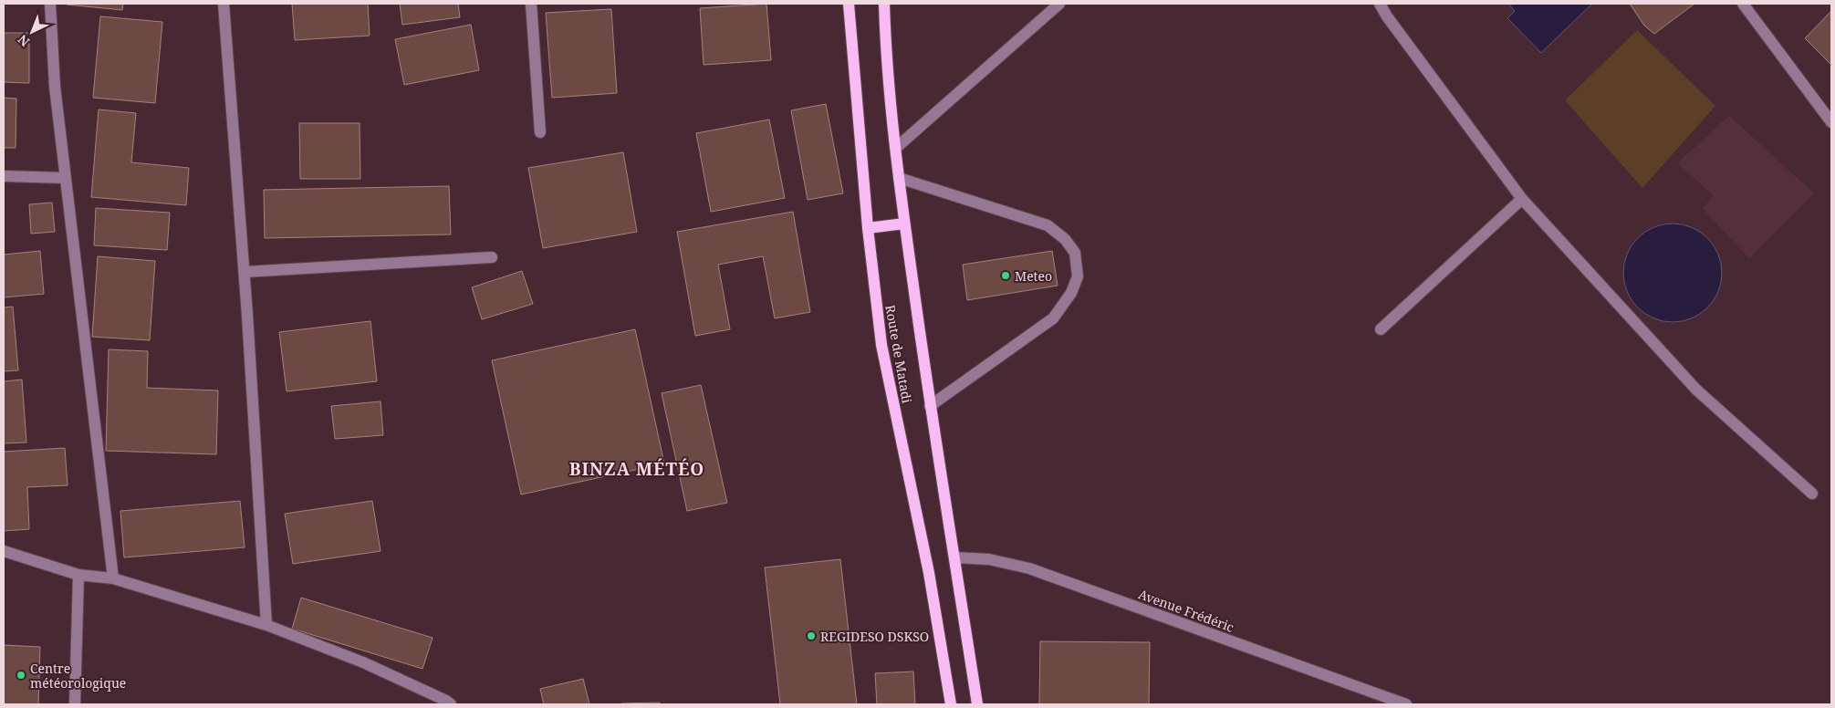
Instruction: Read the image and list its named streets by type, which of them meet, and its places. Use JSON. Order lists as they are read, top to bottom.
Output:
{
  "streets": {
    "main road": ["Route de Matadi"],
    "street": ["Avenue Frédéric"]
  },
  "crossings": [
    ["Route de Matadi", "Avenue Frédéric"]
  ],
  "districts": ["BINZA MÉTÉO"],
  "places": ["Meteo", "REGIDESO DSKSO", "Centre météorologique"],
  "north": "bottom left"
}
